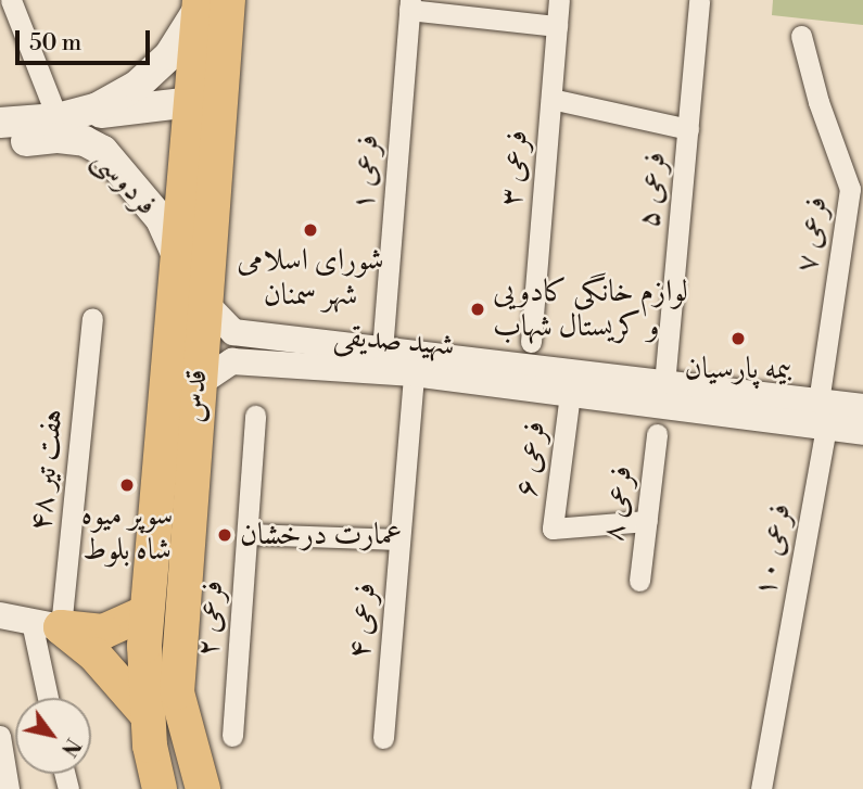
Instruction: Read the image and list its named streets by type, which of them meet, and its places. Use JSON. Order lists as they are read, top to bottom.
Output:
{
  "streets": {
    "main road": ["فردوسی", "قدس"],
    "street": [
      "فرعی ۳",
      "فرعی ۱",
      "فرعی ۵",
      "فرعی ۷",
      "شهید صدیقی",
      "فرعی ۶",
      "هفت تیر ۴۸",
      "فرعی ۸",
      "فرعی ۱۰",
      "فرعی ۲",
      "فرعی ۴"
    ]
  },
  "crossings": [
    ["فرعی ۱", "شهید صدیقی"],
    ["فردوسی", "قدس"],
    ["فرعی ۵", "شهید صدیقی"],
    ["فرعی ۷", "شهید صدیقی"],
    ["فرعی ۷", "فرعی ۱۰"],
    ["شهید صدیقی", "قدس"],
    ["شهید صدیقی", "فرعی ۶"],
    ["شهید صدیقی", "فرعی ۱۰"],
    ["شهید صدیقی", "فرعی ۴"],
    ["فرعی ۶", "فرعی ۸"]
  ],
  "places": [
    "شورای اسلامی شهر سمنان",
    "لوازم خانگی کادویی و کریستال شهاب",
    "بیمه پارسیان",
    "سوپر میوه شاه بلوط",
    "عمارت درخشان"
  ],
  "scale_bar": "50 m",
  "north": "bottom right"
}
